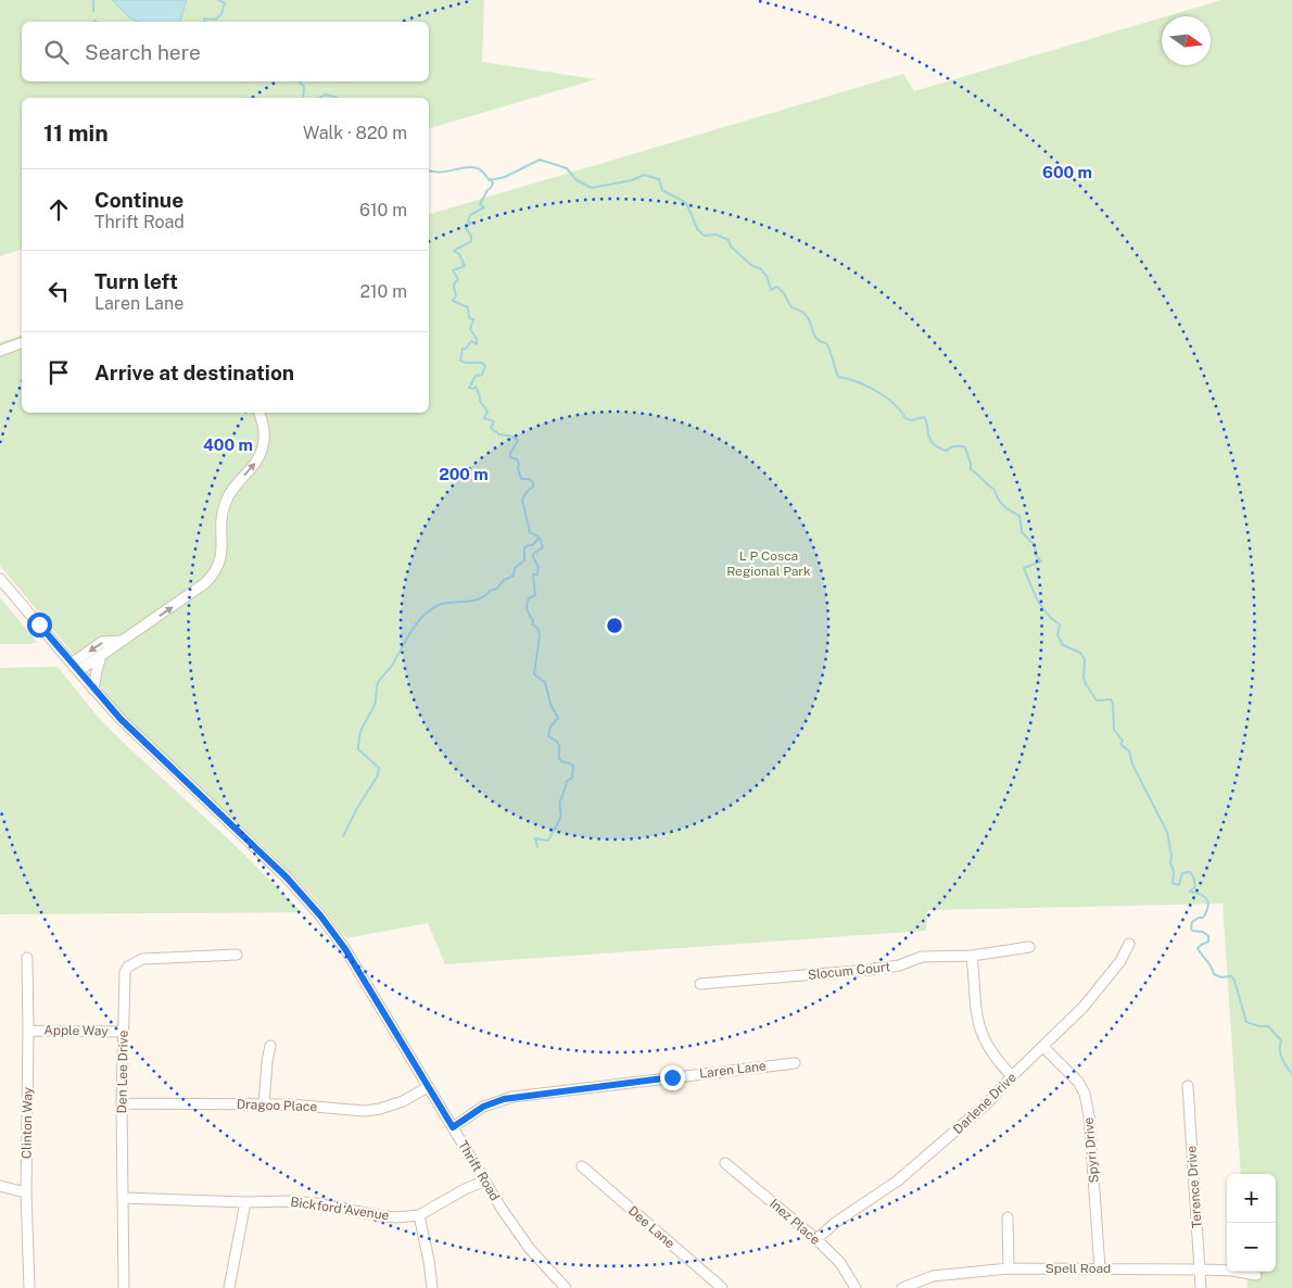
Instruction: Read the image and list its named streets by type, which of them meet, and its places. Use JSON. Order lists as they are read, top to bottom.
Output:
{
  "streets": {
    "street": [
      "Slocum Court",
      "Apple Way",
      "Laren Lane",
      "Den Lee Drive",
      "Darlene Drive",
      "Dragoo Place",
      "Clinton Way",
      "Spyri Drive",
      "Thrift Road",
      "Terence Drive",
      "Bickford Avenue",
      "Inez Place",
      "Dee Lane",
      "Spell Road"
    ]
  },
  "crossings": [
    ["Apple Way", "Den Lee Drive"],
    ["Apple Way", "Clinton Way"],
    ["Laren Lane", "Thrift Road"],
    ["Den Lee Drive", "Dragoo Place"],
    ["Den Lee Drive", "Bickford Avenue"],
    ["Darlene Drive", "Spyri Drive"],
    ["Darlene Drive", "Inez Place"],
    ["Dragoo Place", "Thrift Road"],
    ["Spyri Drive", "Spell Road"],
    ["Thrift Road", "Bickford Avenue"],
    ["Terence Drive", "Spell Road"]
  ],
  "parks": ["L P Cosca Regional Park"],
  "north": "right",
  "page": {
    "search": "Search here",
    "heading": ["11 min", "Walk · 820 m"],
    "list": [
      ["Continue", "Thrift Road", "610 m"],
      ["Turn left", "Laren Lane", "210 m"],
      "Arrive at destination"
    ],
    "map_buttons": ["+", "−"]
  },
  "rings": ["600 m", "400 m", "200 m"]
}
